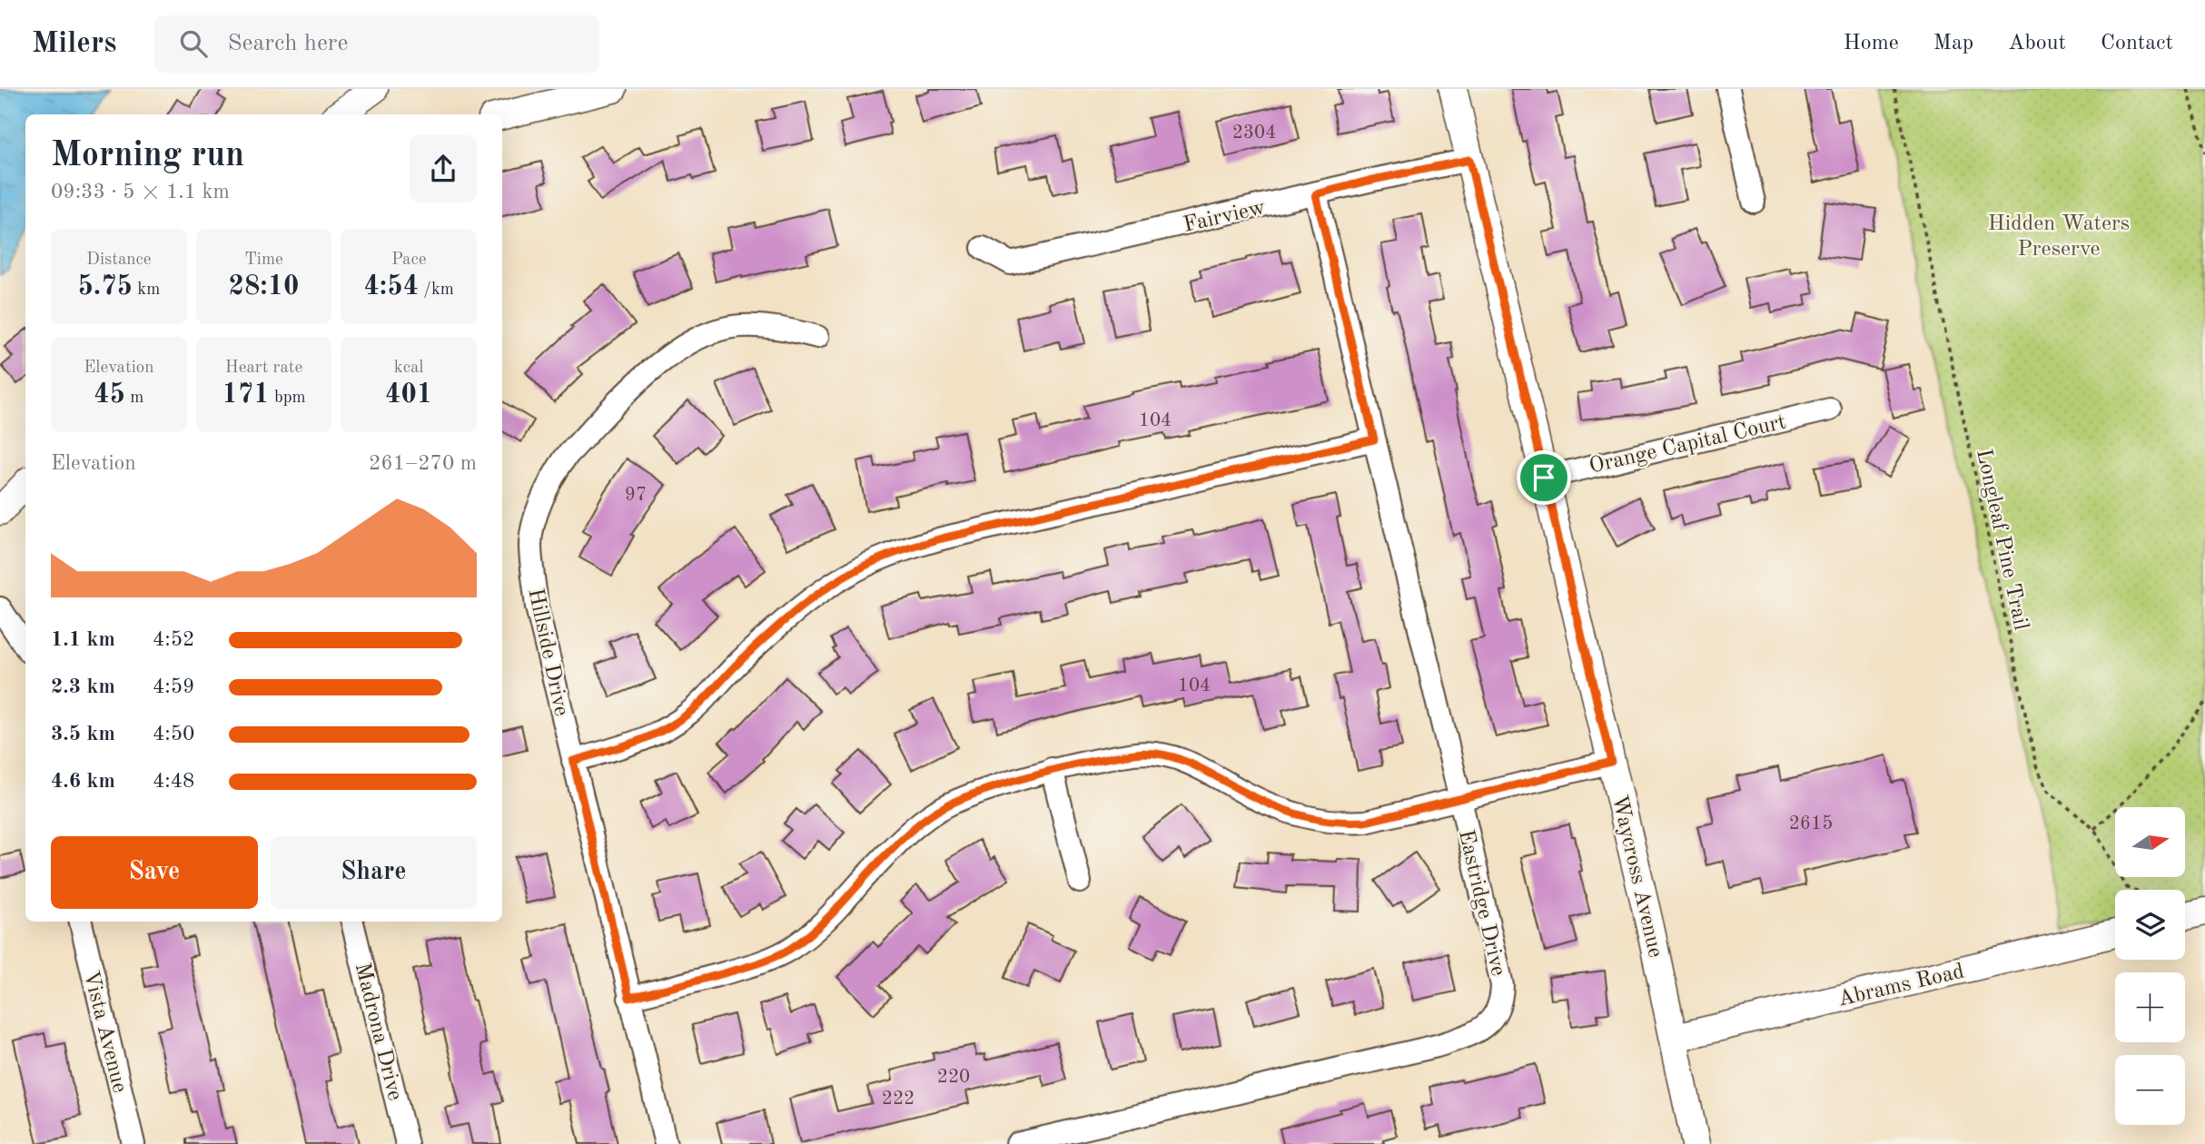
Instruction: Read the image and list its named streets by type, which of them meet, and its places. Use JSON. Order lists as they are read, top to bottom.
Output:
{
  "streets": {
    "street": [
      "Fairview",
      "Orange Capital Court",
      "Hillside Drive",
      "Waycross Avenue",
      "Eastridge Drive",
      "Abrams Road",
      "Vista Avenue",
      "Madrona Drive"
    ],
    "path": ["Longleaf Pine Trail"]
  },
  "crossings": [
    ["Fairview", "Waycross Avenue"],
    ["Fairview", "Eastridge Drive"],
    ["Orange Capital Court", "Waycross Avenue"],
    ["Waycross Avenue", "Abrams Road"]
  ],
  "parks": ["Hidden Waters Preserve"],
  "house_numbers": [
    "2304",
    "104",
    "97",
    "104",
    "2615",
    "220",
    "222"
  ],
  "north": "right",
  "page": {
    "header": "Milers",
    "search": "Search here",
    "nav": [
      "Home",
      "Map",
      "About",
      "Contact"
    ],
    "heading": ["Morning run", "09:33 · 5 × 1.1 km"],
    "stats": [
      ["Distance", "5.75 km"],
      ["Time", "28:10"],
      ["Pace", "4:54 /km"],
      ["Elevation", "45 m"],
      ["Heart rate", "171 bpm"],
      ["kcal", "401"]
    ],
    "chart": ["Elevation", "261–270 m"],
    "list": [
      {
        "name": "1.1 km",
        "note": "4:52"
      },
      {
        "name": "2.3 km",
        "note": "4:59"
      },
      {
        "name": "3.5 km",
        "note": "4:50"
      },
      {
        "name": "4.6 km",
        "note": "4:48"
      }
    ],
    "map_buttons": ["+", "−"],
    "buttons": ["Save", "Share"]
  }
}
